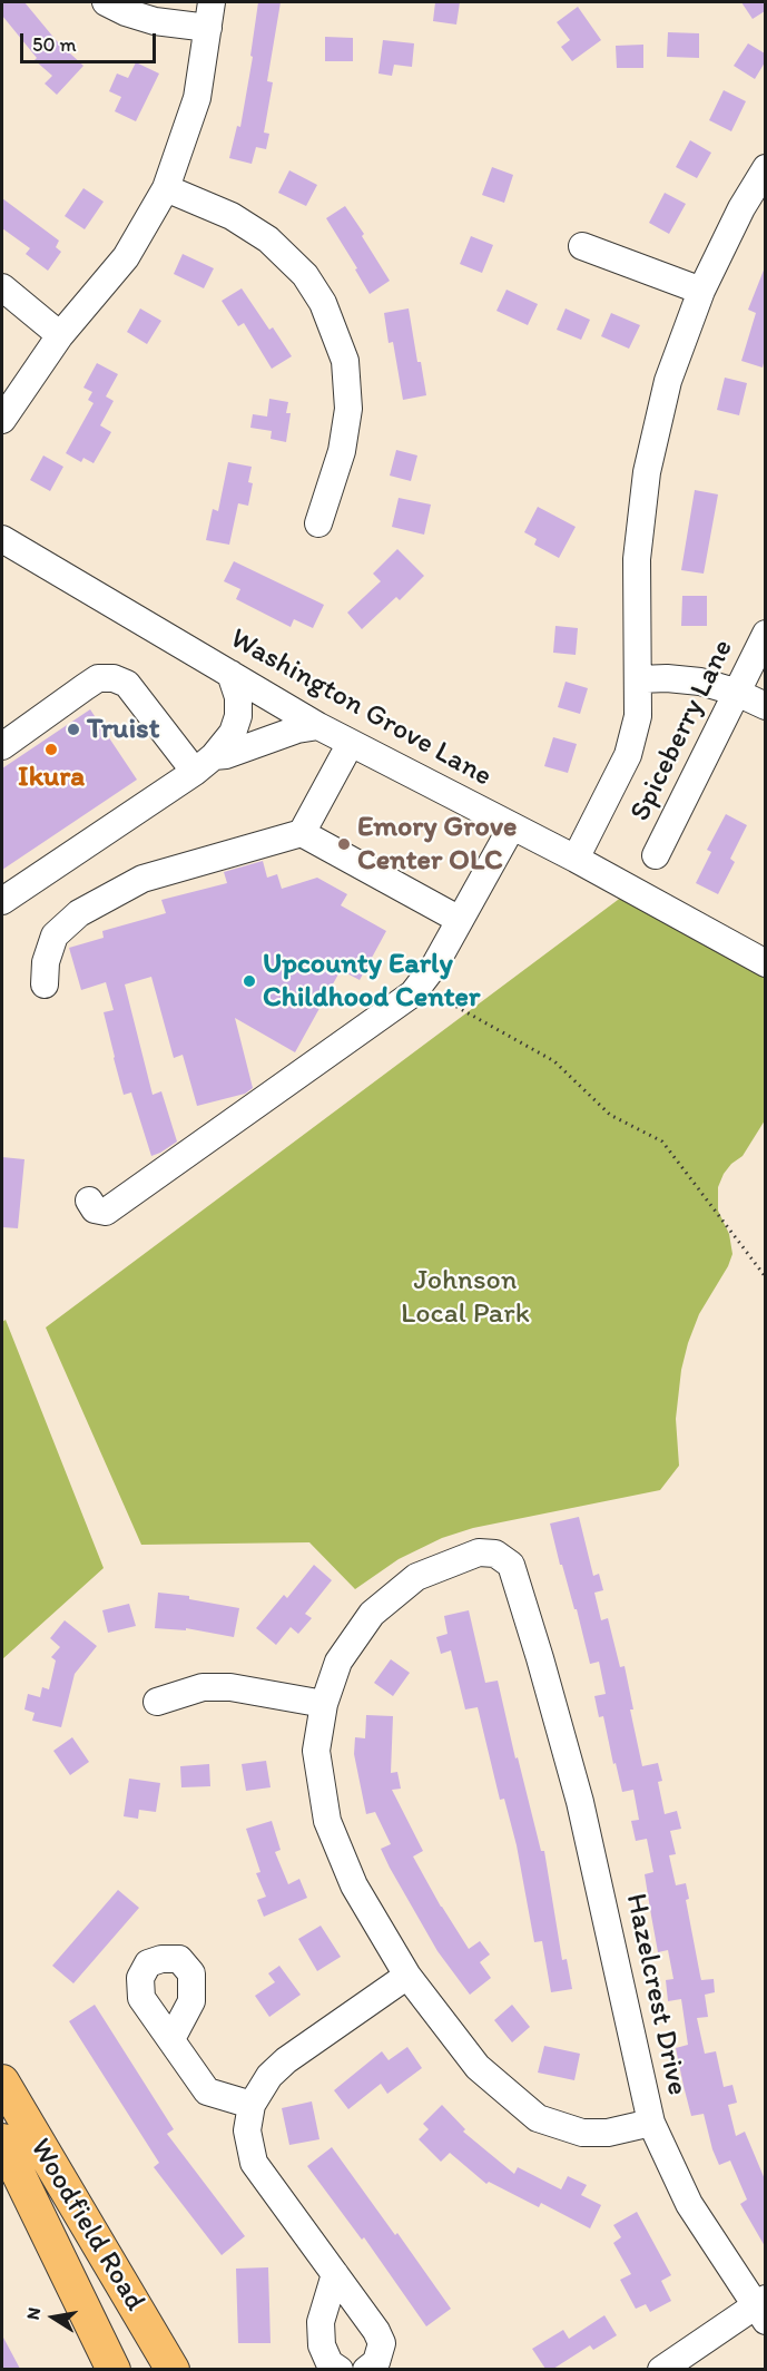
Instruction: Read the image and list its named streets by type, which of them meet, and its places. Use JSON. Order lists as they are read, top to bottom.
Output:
{
  "streets": {
    "main road": ["Woodfield Road"],
    "street": ["Washington Grove Lane", "Spiceberry Lane", "Hazelcrest Drive"]
  },
  "parks": ["Johnson Local Park"],
  "places": [
    "Truist",
    "Ikura",
    "Emory Grove Center OLC",
    "Upcounty Early Childhood Center"
  ],
  "scale_bar": "50 m",
  "north": "left"
}
